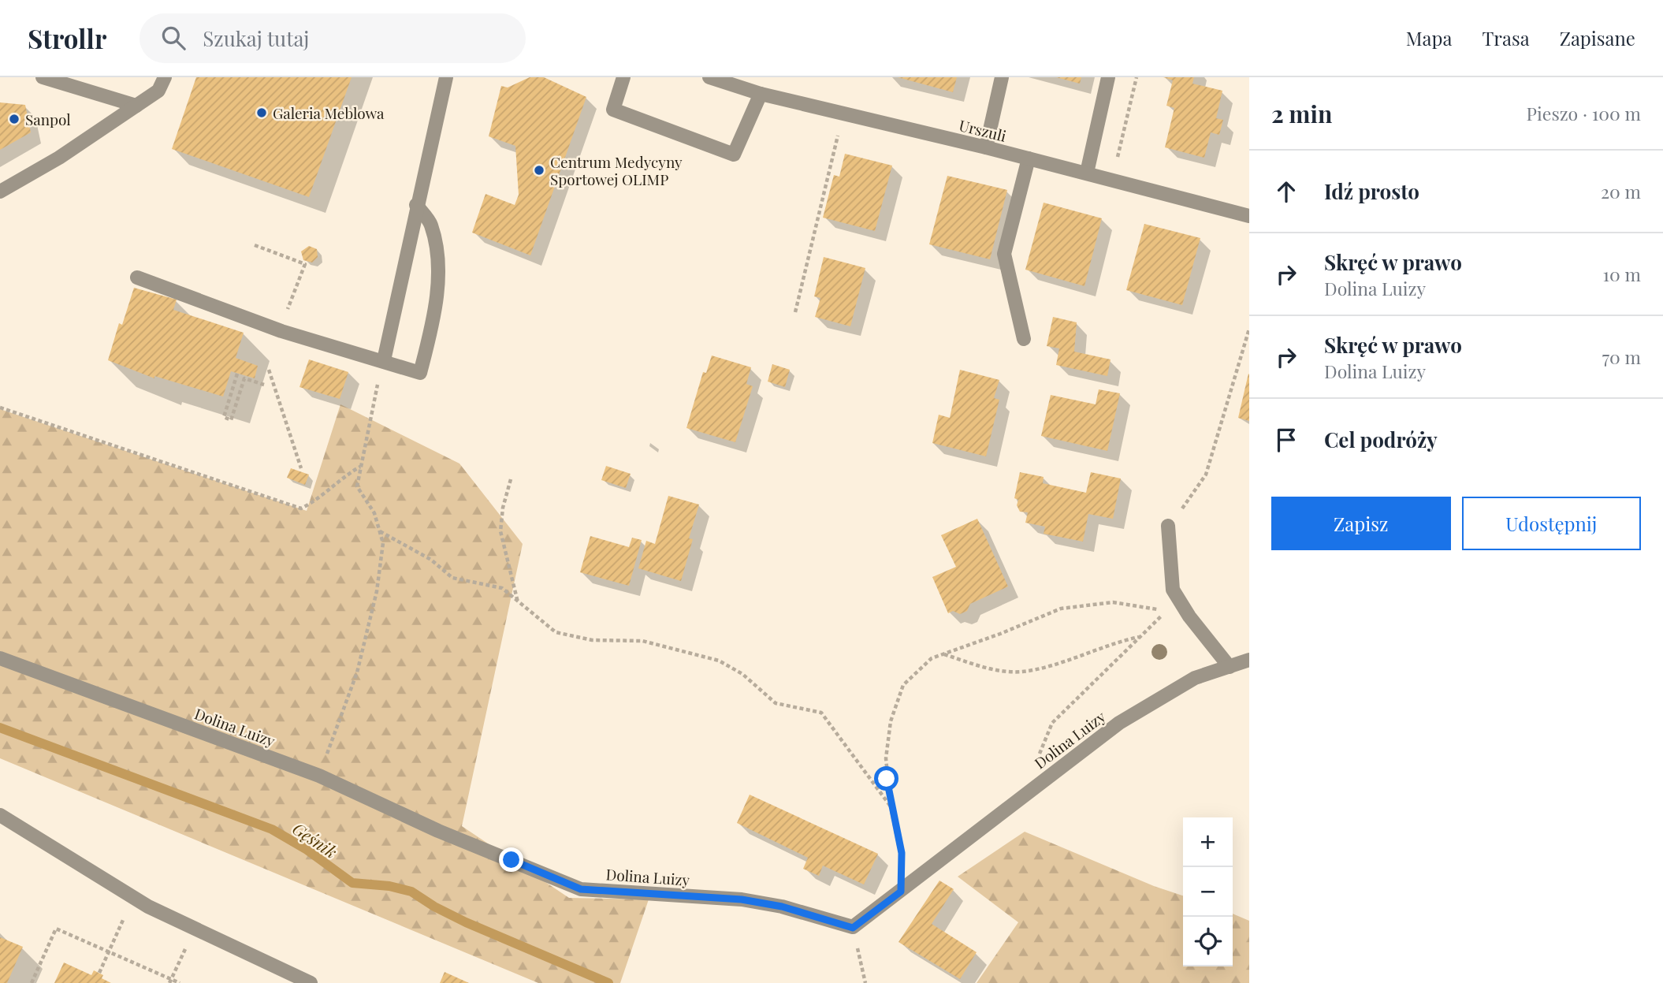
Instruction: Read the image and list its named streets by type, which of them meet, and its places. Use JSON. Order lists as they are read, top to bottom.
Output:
{
  "streets": {
    "street": ["Urszuli", "Dolina Luizy"]
  },
  "water": ["Gęśnik"],
  "places": ["Galeria Meblowa", "Sanpol", "Centrum Medycyny Sportowej OLIMP"],
  "page": {
    "header": "Strollr",
    "search": "Szukaj tutaj",
    "nav": ["Mapa", "Trasa", "Zapisane"],
    "heading": ["2 min", "Pieszo · 100 m"],
    "list": [
      ["Idź prosto", "20 m"],
      ["Skręć w prawo", "Dolina Luizy", "10 m"],
      ["Skręć w prawo", "Dolina Luizy", "70 m"],
      "Cel podróży"
    ],
    "buttons": ["Zapisz", "Udostępnij"],
    "map_buttons": ["+", "−"]
  }
}
